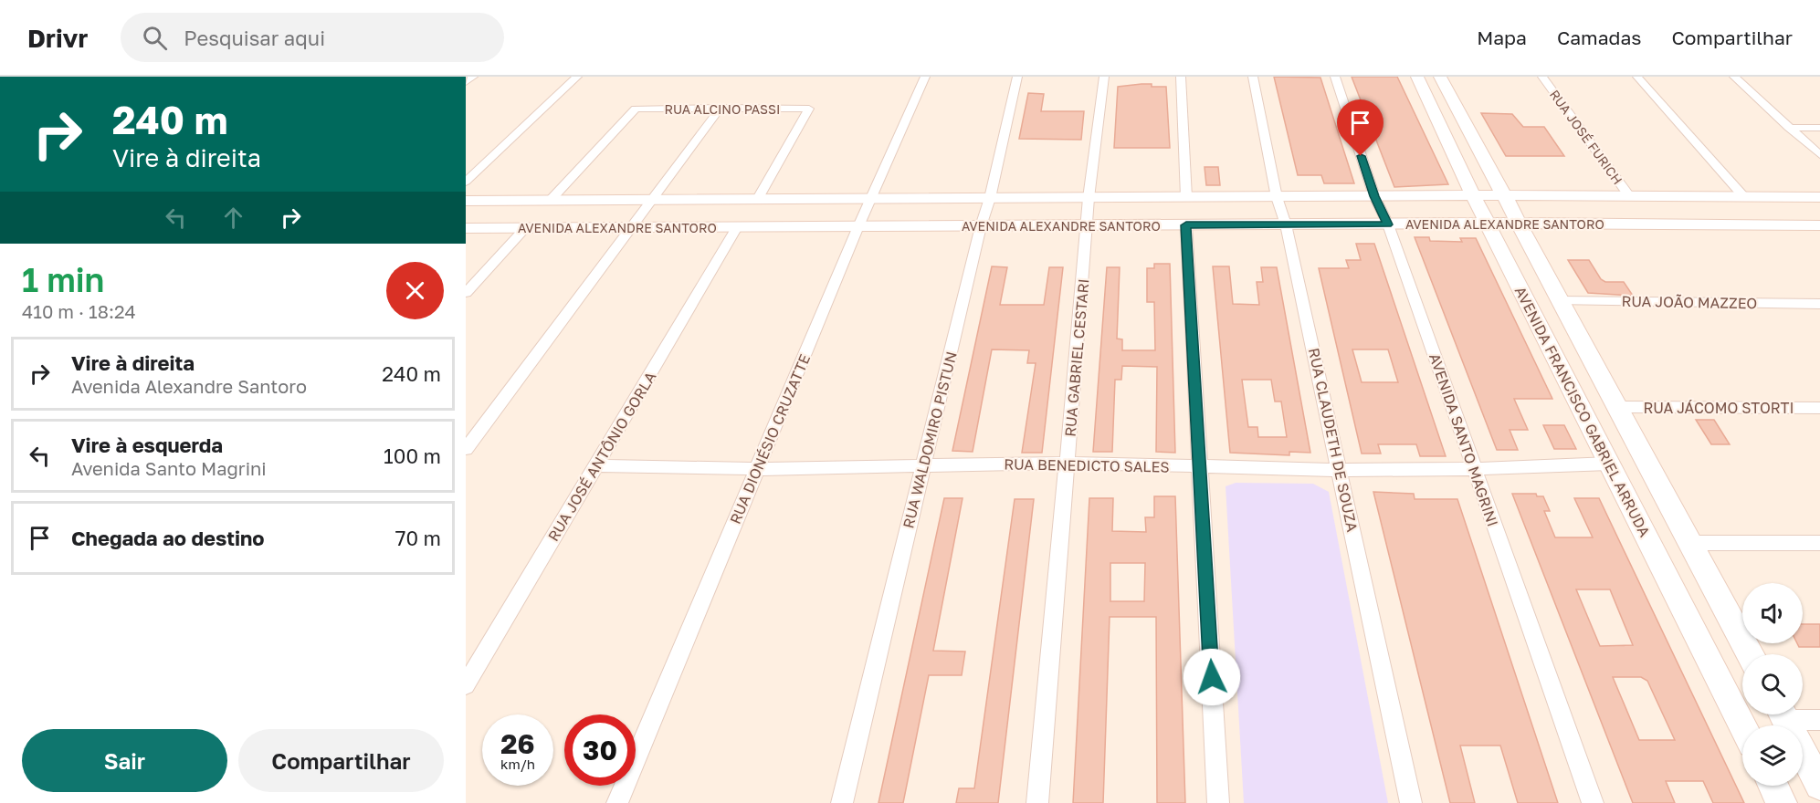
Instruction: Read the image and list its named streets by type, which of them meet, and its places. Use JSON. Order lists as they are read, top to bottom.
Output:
{
  "streets": {
    "street": [
      "RUA ALCINO PASSI",
      "RUA JOSÉ FURICH",
      "AVENIDA ALEXANDRE SANTORO",
      "RUA JOÃO MAZZEO",
      "RUA GABRIEL CESTARI",
      "RUA JÁCOMO STORTI",
      "AVENIDA FRANCISCO GABRIEL ARRUDA",
      "RUA DIONÉSIO CRUZATTE",
      "RUA WALDOMIRO PISTUN",
      "RUA CLAUDETH DE SOUZA",
      "AVENIDA SANTO MAGRINI",
      "RUA JOSÉ ANTÔNIO GORLA",
      "RUA BENEDICTO SALES"
    ]
  },
  "crossings": [
    ["RUA ALCINO PASSI", "AVENIDA ALEXANDRE SANTORO"],
    ["RUA JOSÉ FURICH", "AVENIDA ALEXANDRE SANTORO"],
    ["AVENIDA ALEXANDRE SANTORO", "RUA GABRIEL CESTARI"],
    ["AVENIDA ALEXANDRE SANTORO", "AVENIDA FRANCISCO GABRIEL ARRUDA"],
    ["AVENIDA ALEXANDRE SANTORO", "RUA DIONÉSIO CRUZATTE"],
    ["AVENIDA ALEXANDRE SANTORO", "RUA WALDOMIRO PISTUN"],
    ["AVENIDA ALEXANDRE SANTORO", "RUA CLAUDETH DE SOUZA"],
    ["AVENIDA ALEXANDRE SANTORO", "AVENIDA SANTO MAGRINI"],
    ["AVENIDA ALEXANDRE SANTORO", "RUA JOSÉ ANTÔNIO GORLA"],
    ["RUA JOÃO MAZZEO", "AVENIDA FRANCISCO GABRIEL ARRUDA"],
    ["RUA GABRIEL CESTARI", "RUA BENEDICTO SALES"],
    ["RUA JÁCOMO STORTI", "AVENIDA FRANCISCO GABRIEL ARRUDA"],
    ["AVENIDA FRANCISCO GABRIEL ARRUDA", "RUA BENEDICTO SALES"],
    ["RUA DIONÉSIO CRUZATTE", "RUA BENEDICTO SALES"],
    ["RUA WALDOMIRO PISTUN", "RUA BENEDICTO SALES"],
    ["RUA CLAUDETH DE SOUZA", "RUA BENEDICTO SALES"],
    ["AVENIDA SANTO MAGRINI", "RUA BENEDICTO SALES"],
    ["RUA JOSÉ ANTÔNIO GORLA", "RUA BENEDICTO SALES"]
  ],
  "page": {
    "header": "Drivr",
    "search": "Pesquisar aqui",
    "nav": ["Mapa", "Camadas", "Compartilhar"],
    "turn": ["240 m", "Vire à direita"],
    "heading": ["1 min", "410 m · 18:24"],
    "list": [
      {
        "name": "Vire à direita",
        "note": "Avenida Alexandre Santoro",
        "value": "240 m"
      },
      {
        "name": "Vire à esquerda",
        "note": "Avenida Santo Magrini",
        "value": "100 m"
      },
      {
        "name": "Chegada ao destino",
        "value": "70 m"
      }
    ],
    "speed": "26 km/h",
    "limit": "30",
    "buttons": ["Sair", "Compartilhar"]
  }
}
